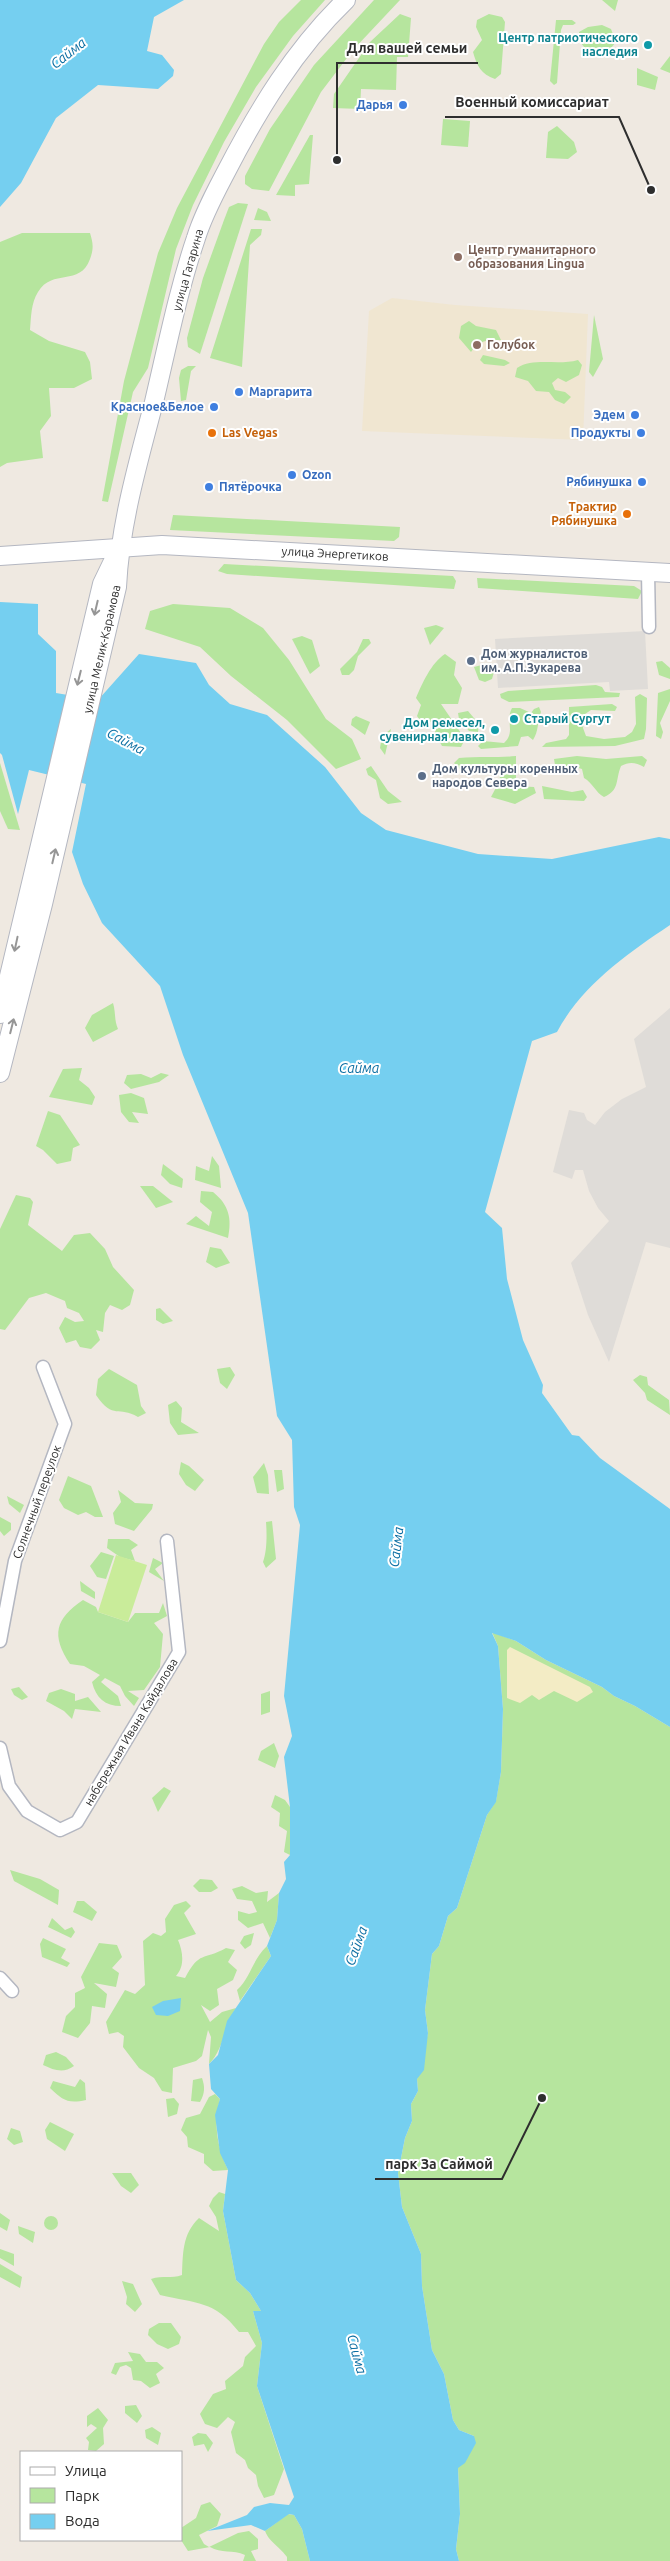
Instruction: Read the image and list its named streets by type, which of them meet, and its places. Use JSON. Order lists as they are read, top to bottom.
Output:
{
  "streets": {
    "main road": ["улица Гагарина", "улица Энергетиков", "улица Мелик-Карамова"],
    "street": ["Солнечный переулок", "набережная Ивана Кайдалова"]
  },
  "crossings": [
    ["улица Гагарина", "улица Энергетиков"],
    ["улица Гагарина", "улица Мелик-Карамова"],
    ["улица Энергетиков", "улица Мелик-Карамова"]
  ],
  "water": ["Сайма"],
  "places": [
    "Центр патриотического наследия",
    "Дарья",
    "Для вашей семьи",
    "Военный комиссариат",
    "Центр гуманитарного образования Lingua",
    "Голубок",
    "Маргарита",
    "Красное&Белое",
    "Эдем",
    "Las Vegas",
    "Продукты",
    "Ozon",
    "Рябинушка",
    "Пятёрочка",
    "Трактир Рябинушка",
    "Дом журналистов им. А.П.Зукарева",
    "Старый Сургут",
    "Дом ремесел, сувенирная лавка",
    "Дом культуры коренных народов Севера",
    "парк За Саймой"
  ],
  "legend": ["Улица", "Парк", "Вода"]
}
